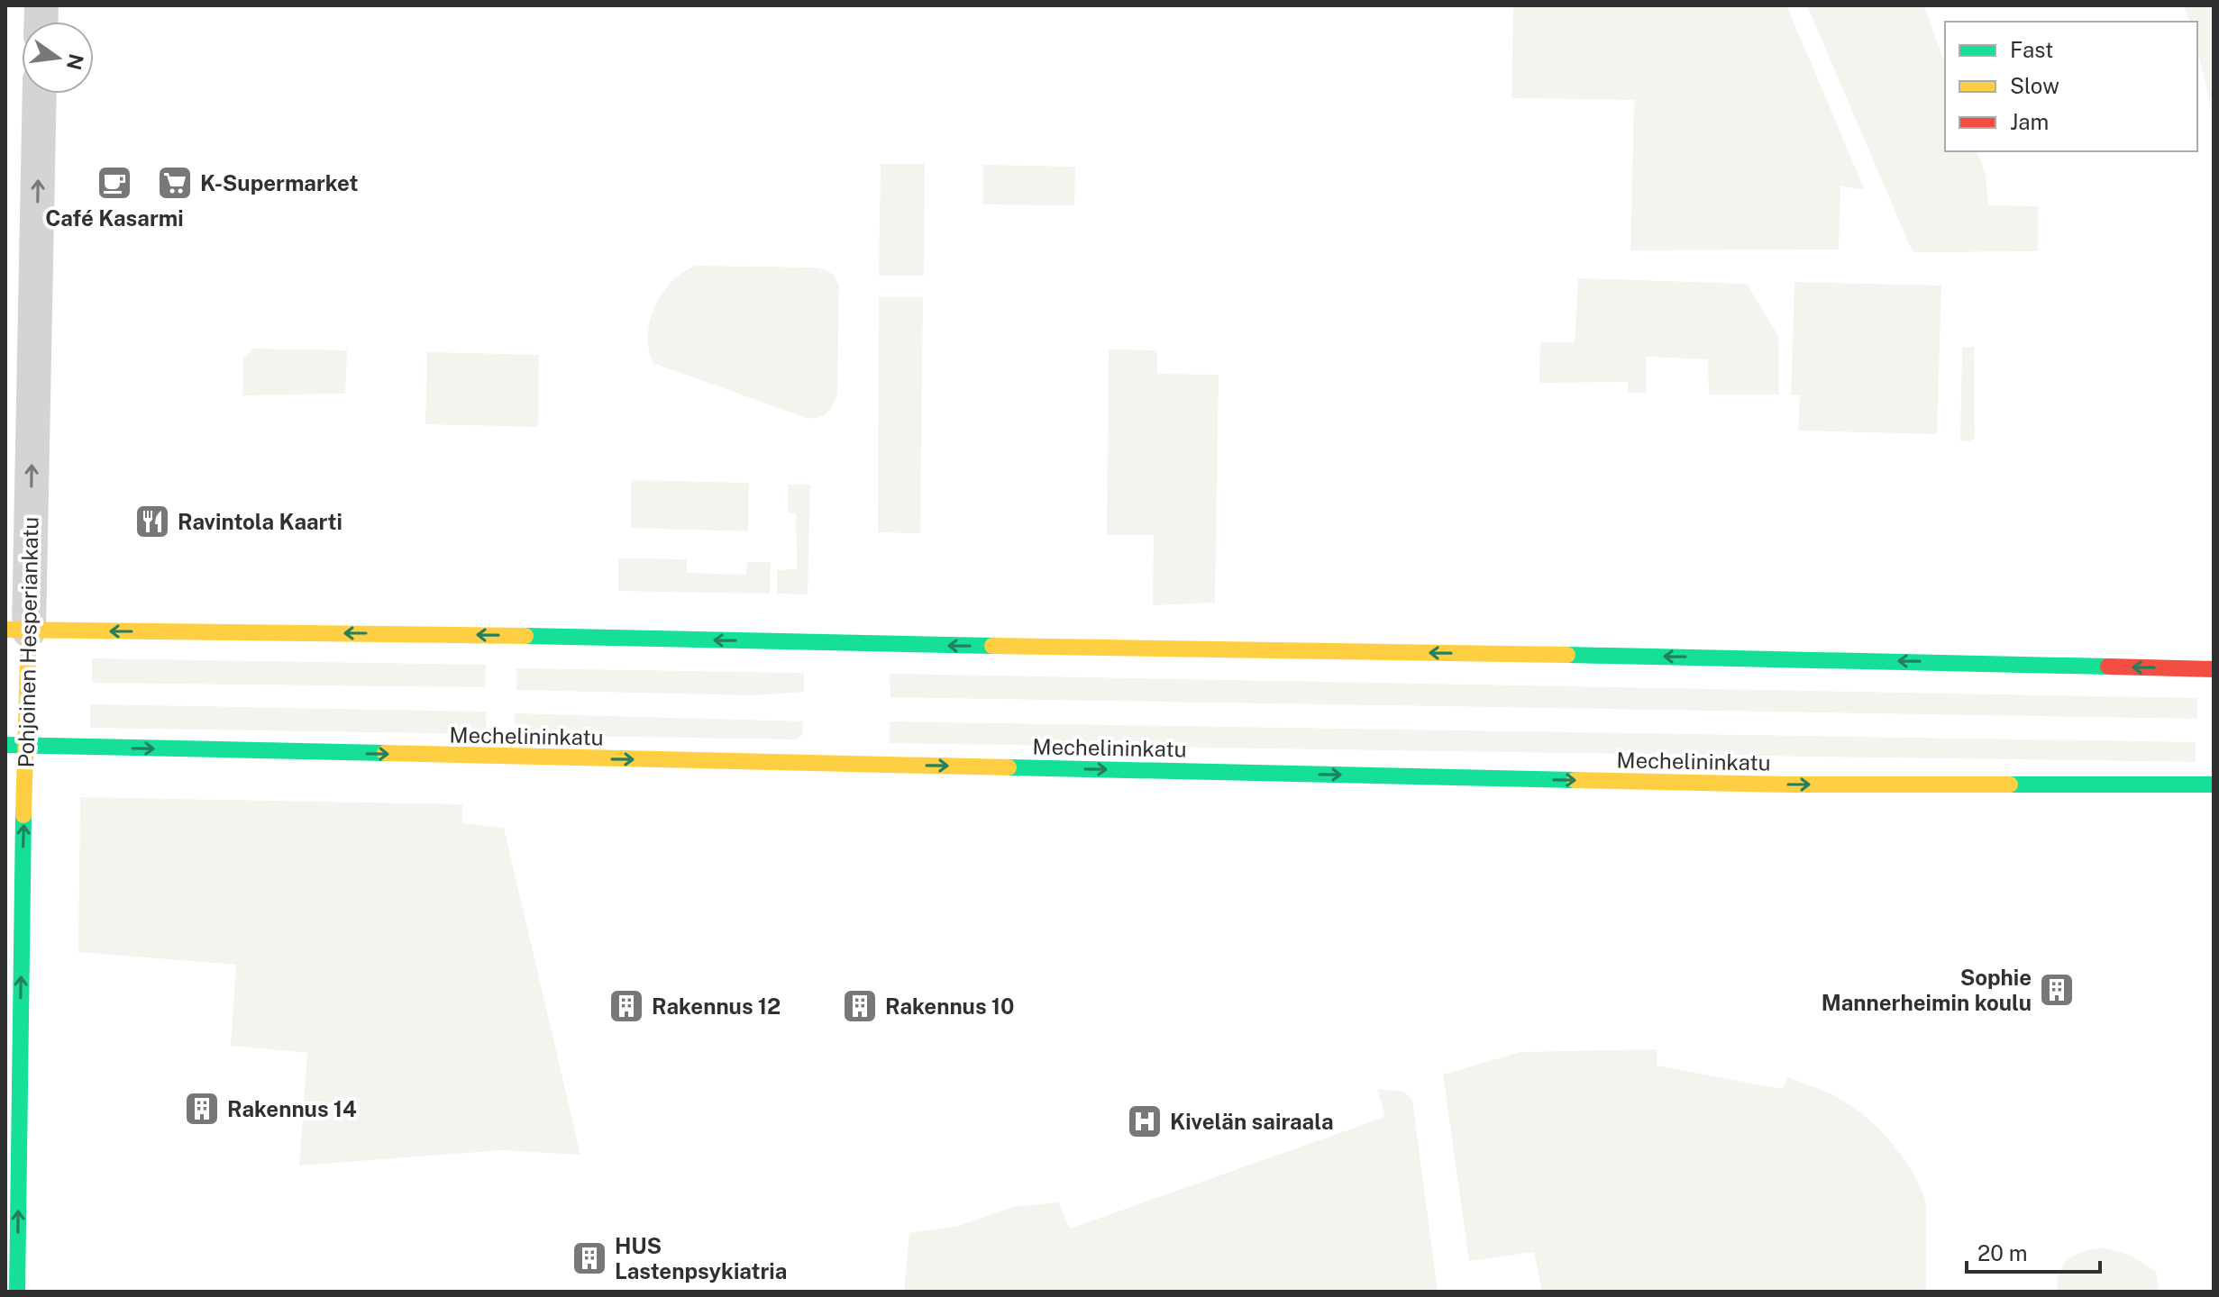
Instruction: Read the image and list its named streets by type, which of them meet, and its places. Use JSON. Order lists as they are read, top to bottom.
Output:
{
  "streets": {
    "main road": ["Pohjoinen Hesperiankatu", "Mechelininkatu"]
  },
  "crossings": [
    ["Pohjoinen Hesperiankatu", "Mechelininkatu"]
  ],
  "one_way": ["Pohjoinen Hesperiankatu"],
  "places": {
    "cafe": ["Café Kasarmi"],
    "supermarket": ["K-Supermarket"],
    "restaurant": ["Ravintola Kaarti"],
    "building": [
      "Sophie Mannerheimin koulu",
      "Rakennus 12",
      "Rakennus 10",
      "Rakennus 14",
      "HUS Lastenpsykiatria"
    ],
    "hospital": ["Kivelän sairaala"]
  },
  "legend": ["Fast", "Slow", "Jam"],
  "scale_bar": "20 m",
  "north": "right"
}
